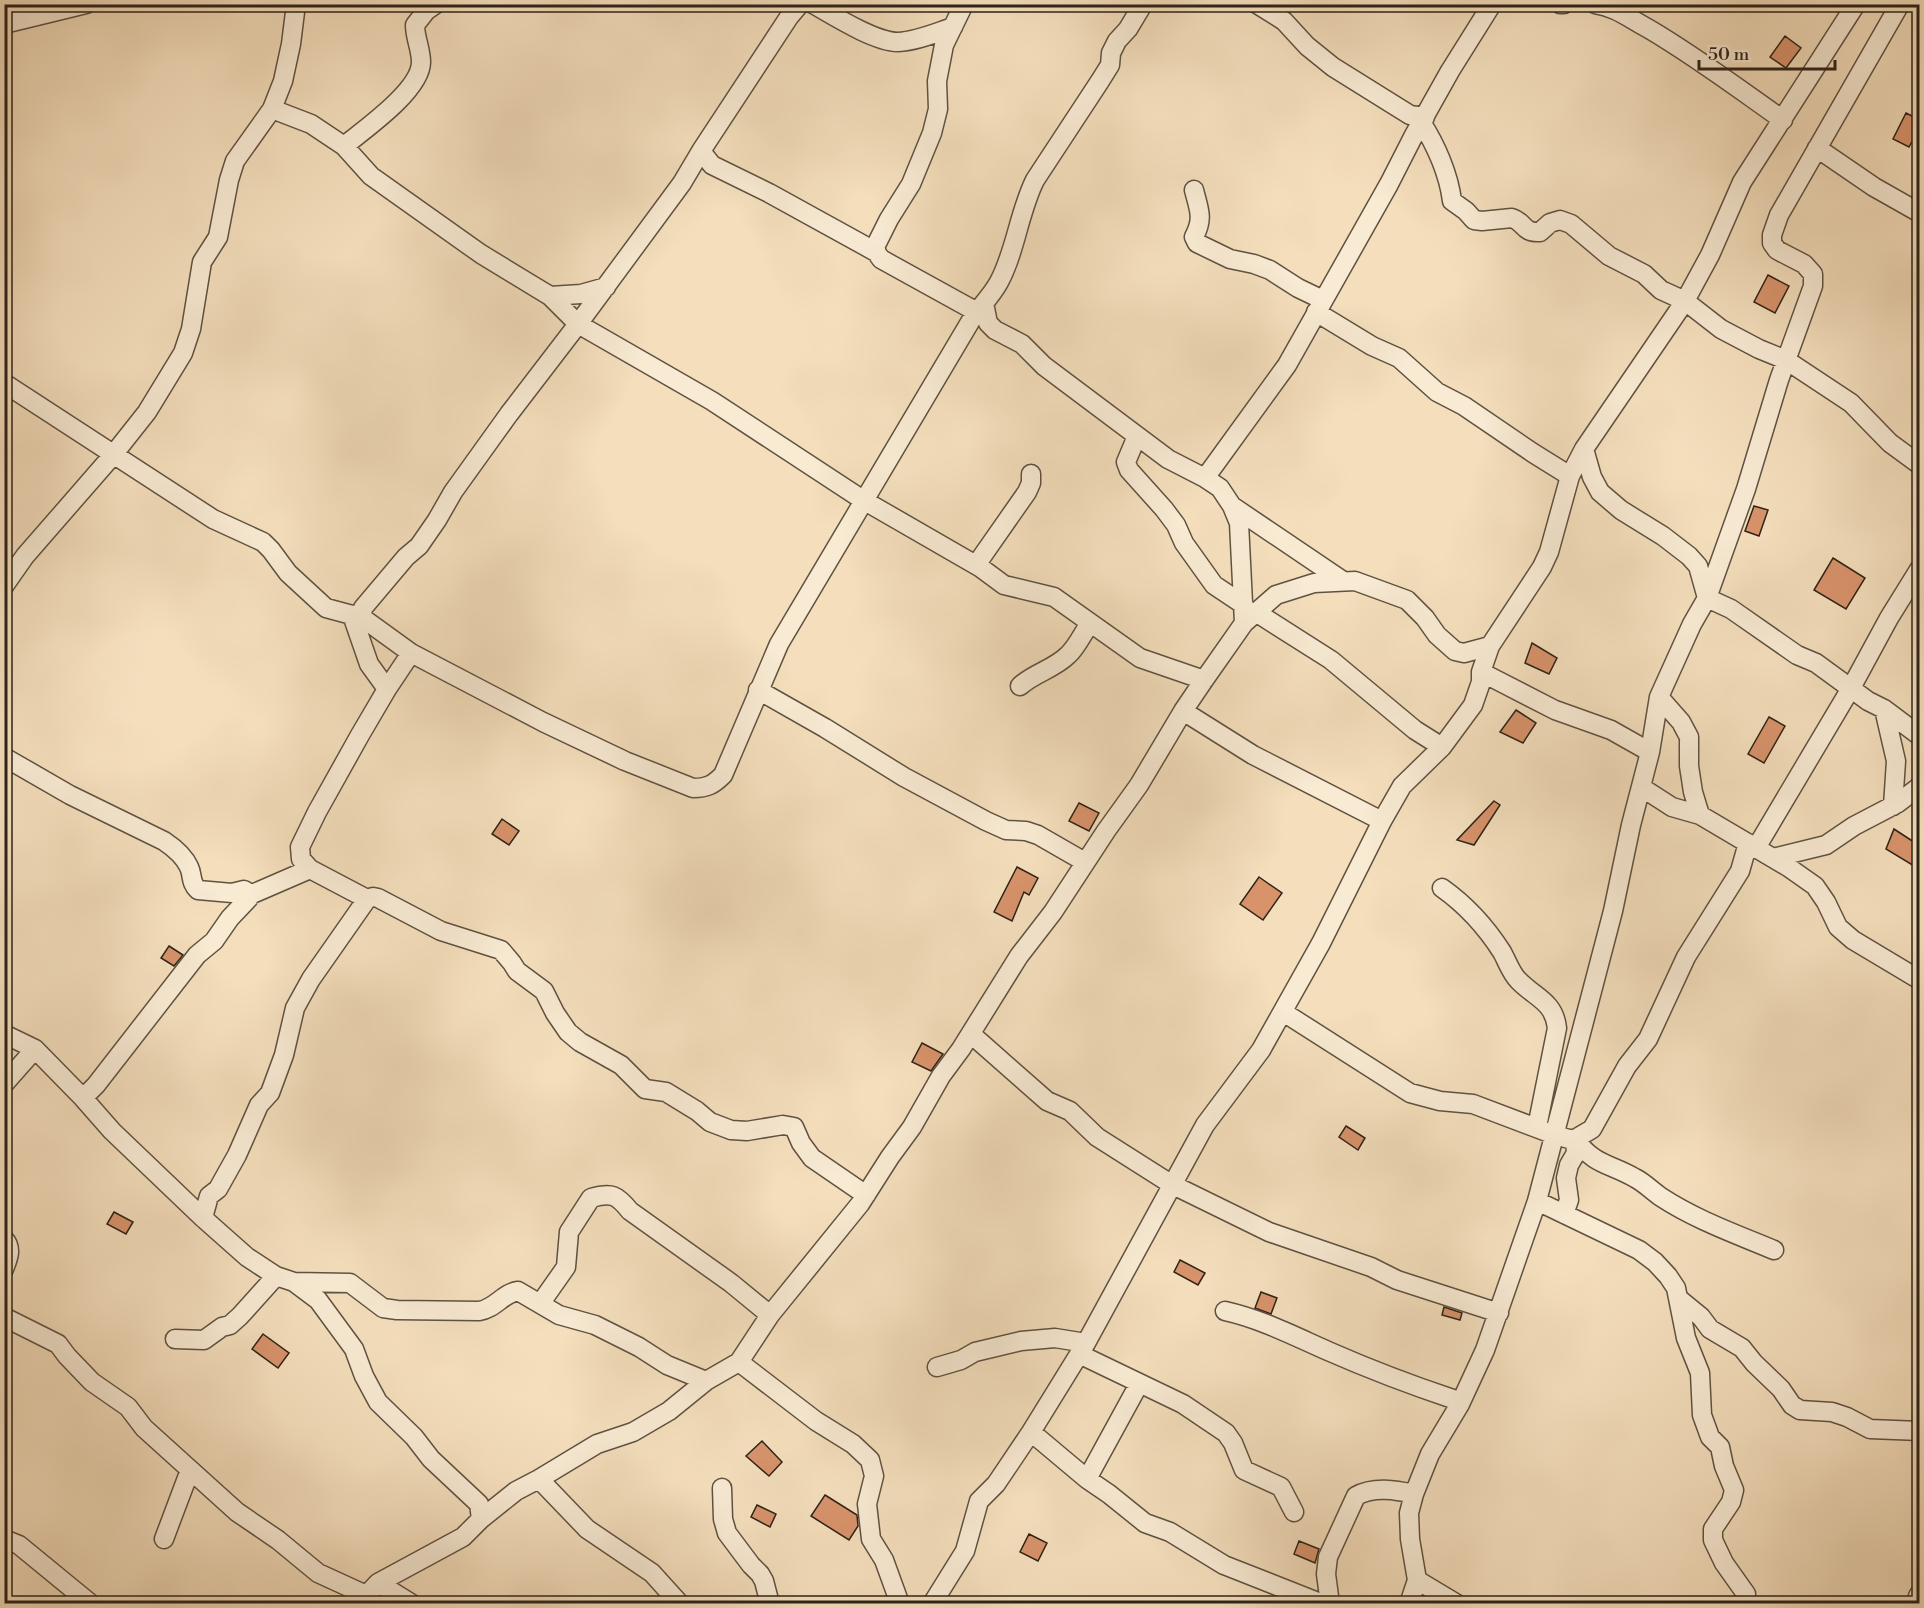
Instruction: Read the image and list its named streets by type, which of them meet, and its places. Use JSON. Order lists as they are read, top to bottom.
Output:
{
  "scale_bar": "50 m"
}
